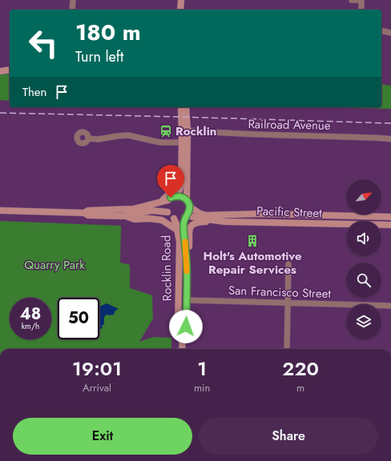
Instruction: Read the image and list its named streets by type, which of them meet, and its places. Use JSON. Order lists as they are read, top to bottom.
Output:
{
  "streets": {
    "main road": ["Pacific Street", "Rocklin Road"],
    "street": ["Railroad Avenue", "San Francisco Street"]
  },
  "crossings": [
    ["Pacific Street", "Rocklin Road"],
    ["Rocklin Road", "San Francisco Street"]
  ],
  "parks": ["Quarry Park"],
  "places": {
    "station": ["Rocklin"],
    "building": ["Holt's Automotive Repair Services"]
  },
  "north": "top right",
  "page": {
    "turn": ["180 m", "Turn left"],
    "then": "Then",
    "speed": "48 km/h",
    "limit": "50",
    "eta": [
      "19:01",
      "Arrival",
      "1",
      "min",
      "220",
      "m"
    ],
    "buttons": ["Exit", "Share"]
  }
}
